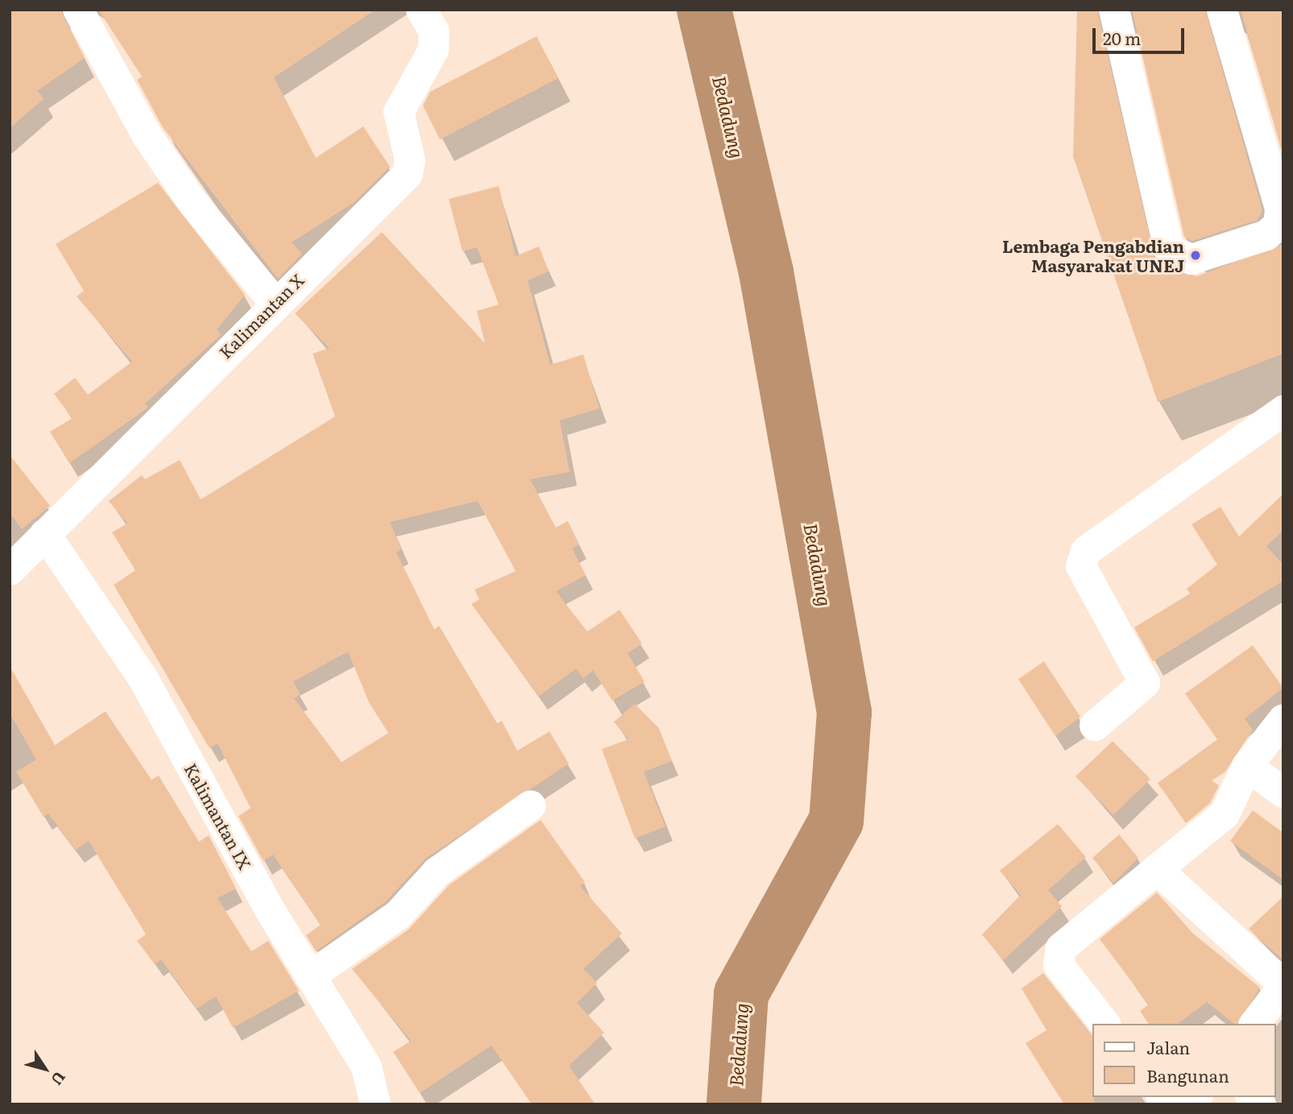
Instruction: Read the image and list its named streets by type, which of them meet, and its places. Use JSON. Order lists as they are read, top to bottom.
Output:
{
  "streets": {
    "street": ["Kalimantan X", "Kalimantan IX"]
  },
  "crossings": [
    ["Kalimantan X", "Kalimantan IX"]
  ],
  "water": ["Bedadung"],
  "places": ["Lembaga Pengabdian Masyarakat UNEJ"],
  "legend": ["Jalan", "Bangunan"],
  "scale_bar": "20 m",
  "north": "bottom right"
}
